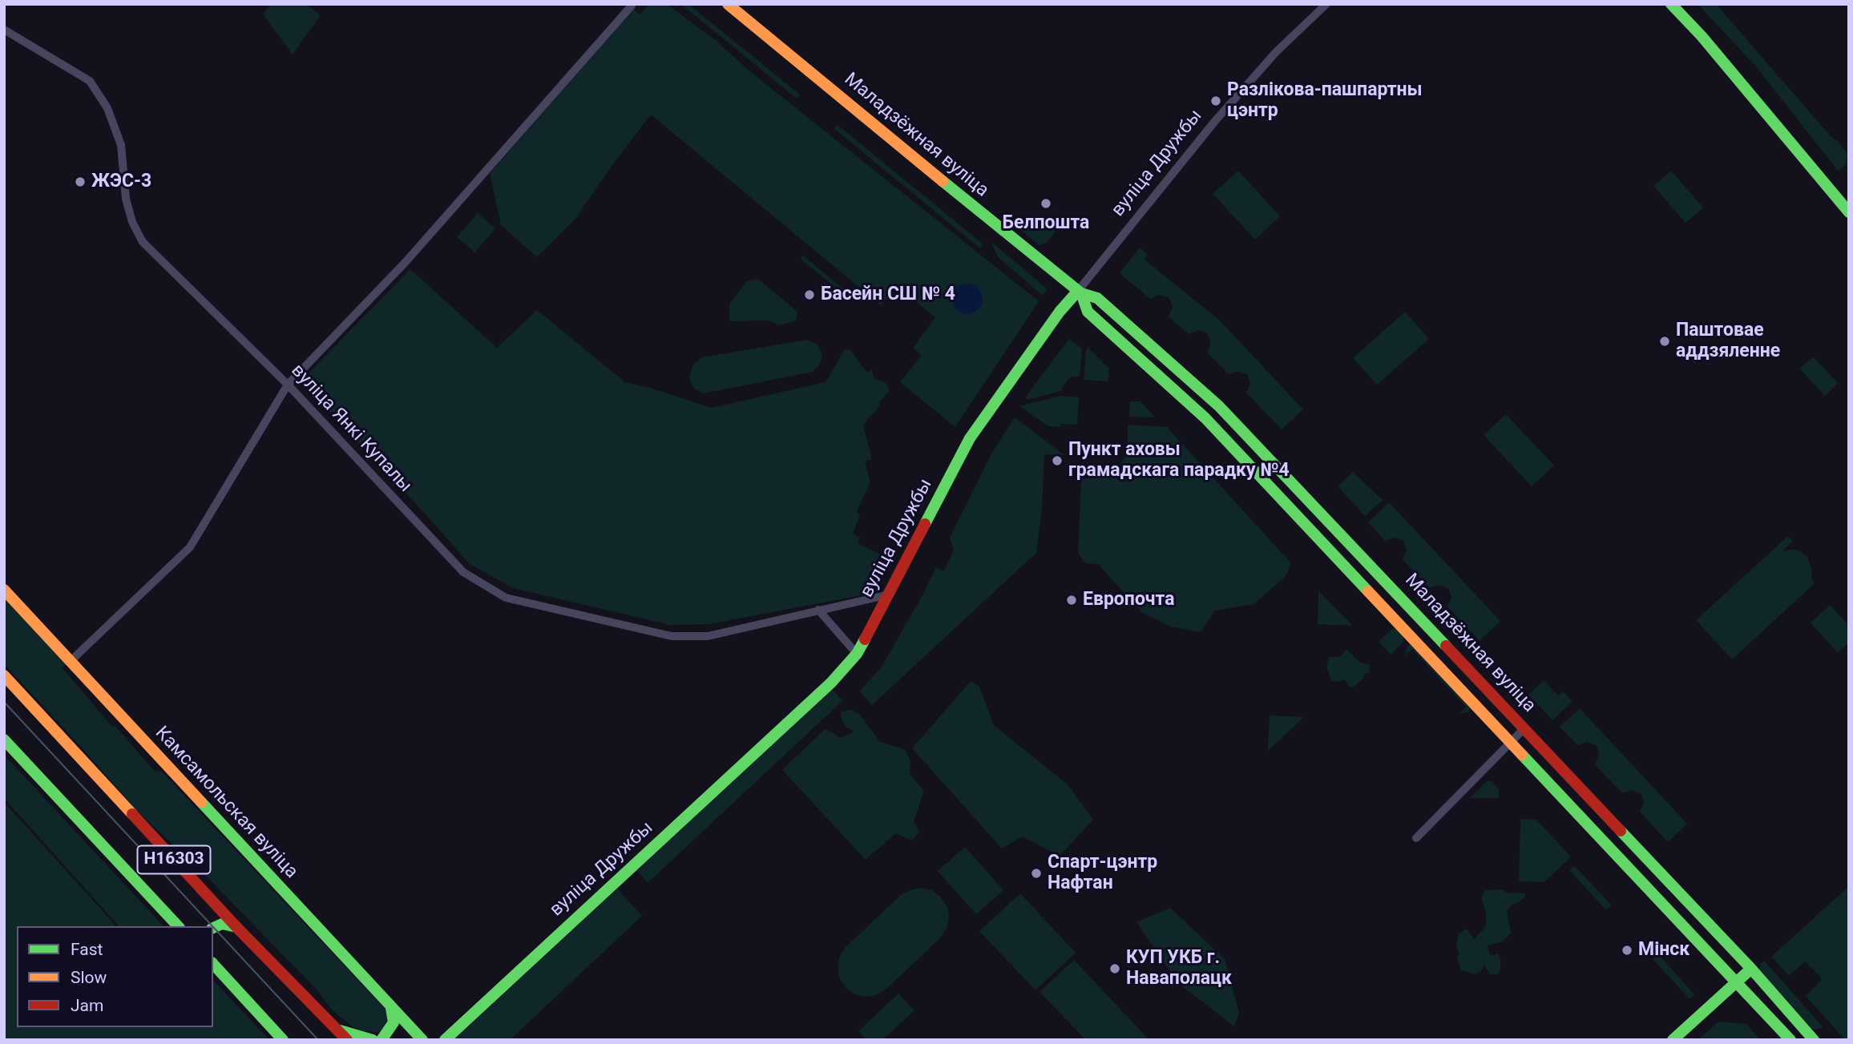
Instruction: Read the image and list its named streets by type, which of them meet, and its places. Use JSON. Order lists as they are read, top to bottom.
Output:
{
  "streets": {
    "main road": [
      "Маладзёжная вуліца",
      "вуліца Дружбы",
      "Камсамольская вуліца",
      "Н16303"
    ],
    "street": ["вуліца Янкі Купалы"]
  },
  "crossings": [
    ["Маладзёжная вуліца", "вуліца Дружбы"],
    ["вуліца Дружбы", "вуліца Янкі Купалы"]
  ],
  "places": [
    "Разлікова-пашпартны цэнтр",
    "ЖЭС-3",
    "Белпошта",
    "Басейн СШ № 4",
    "Паштовае аддзяленне",
    "Пункт аховы грамадскага парадку №4",
    "Европочта",
    "Спарт-цэнтр Нафтан",
    "Мінск",
    "КУП УКБ г. Наваполацк"
  ],
  "legend": ["Fast", "Slow", "Jam"]
}
